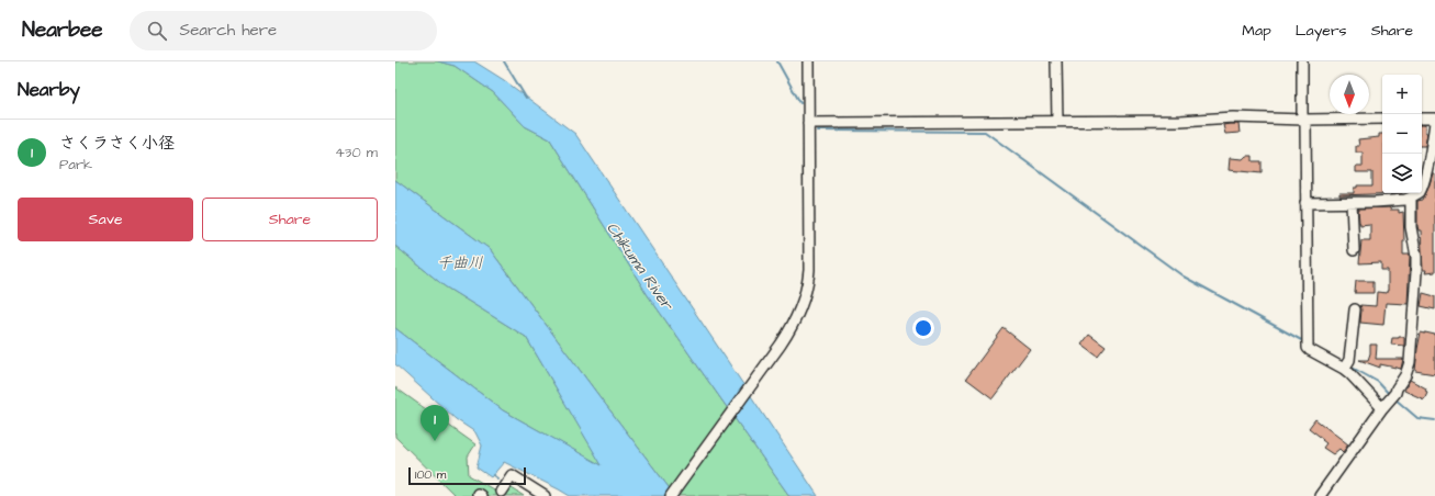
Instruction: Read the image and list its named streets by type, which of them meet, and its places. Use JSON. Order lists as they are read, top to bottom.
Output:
{
  "water": ["千曲川", "Chikuma River"],
  "scale_bar": "100 m",
  "north": "bottom",
  "page": {
    "header": "Nearbee",
    "search": "Search here",
    "nav": ["Map", "Layers", "Share"],
    "heading": "Nearby",
    "map_buttons": ["+", "−"],
    "list": [
      {
        "mark": "1",
        "name": "さくラさく小径",
        "note": "Park",
        "value": "430 m"
      }
    ],
    "buttons": ["Save", "Share"],
    "pins": "1",
    "scale": "100 m"
  }
}
